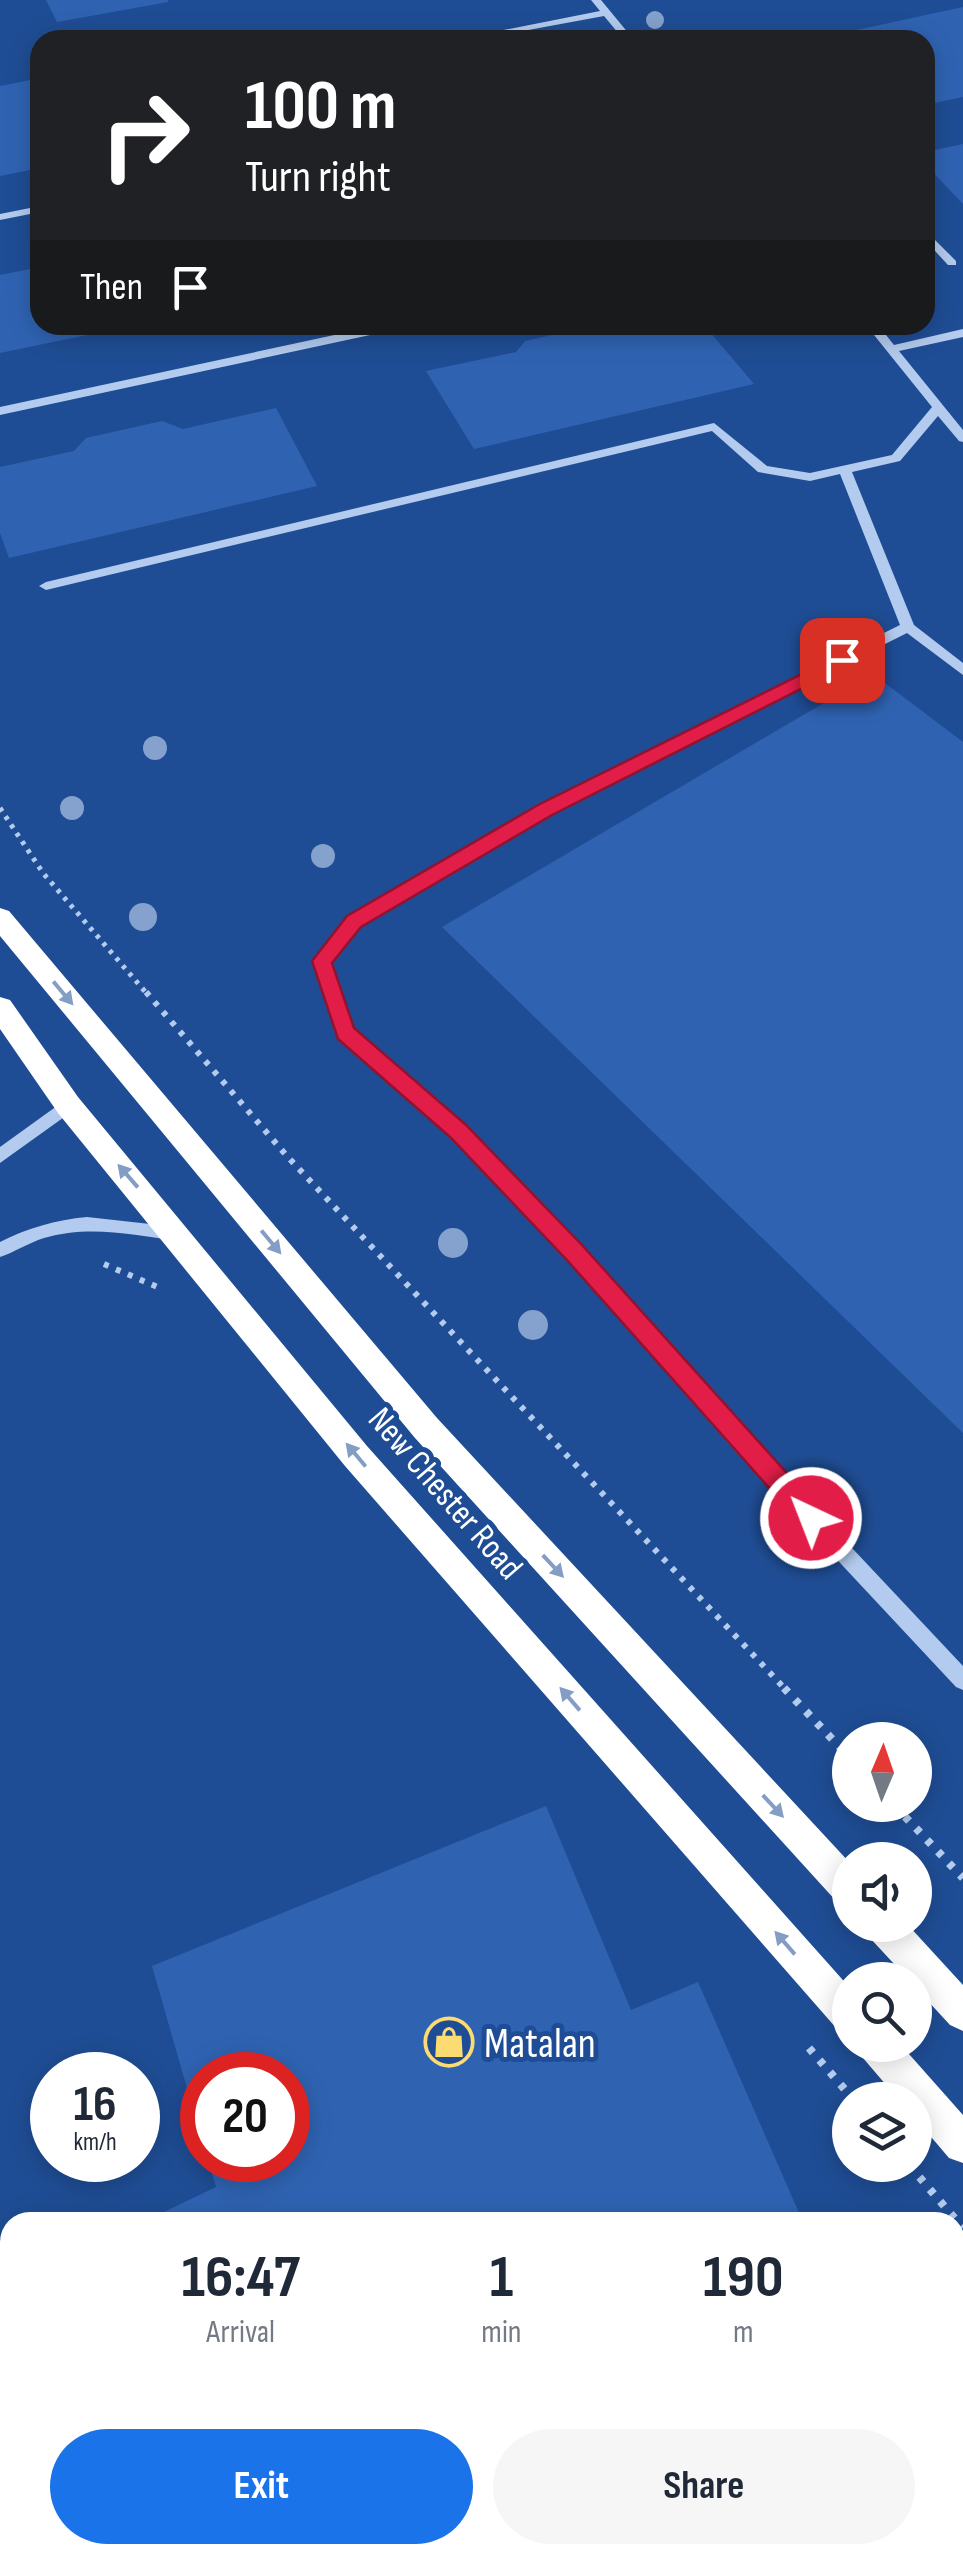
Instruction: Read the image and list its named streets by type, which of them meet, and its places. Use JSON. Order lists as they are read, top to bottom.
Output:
{
  "streets": {
    "highway": ["New Chester Road"]
  },
  "places": {
    "shop": ["Matalan"]
  },
  "north": "top",
  "page": {
    "turn": ["100 m", "Turn right"],
    "then": "Then",
    "speed": "16 km/h",
    "limit": "20",
    "eta": [
      "16:47",
      "Arrival",
      "1",
      "min",
      "190",
      "m"
    ],
    "buttons": ["Exit", "Share"]
  }
}
